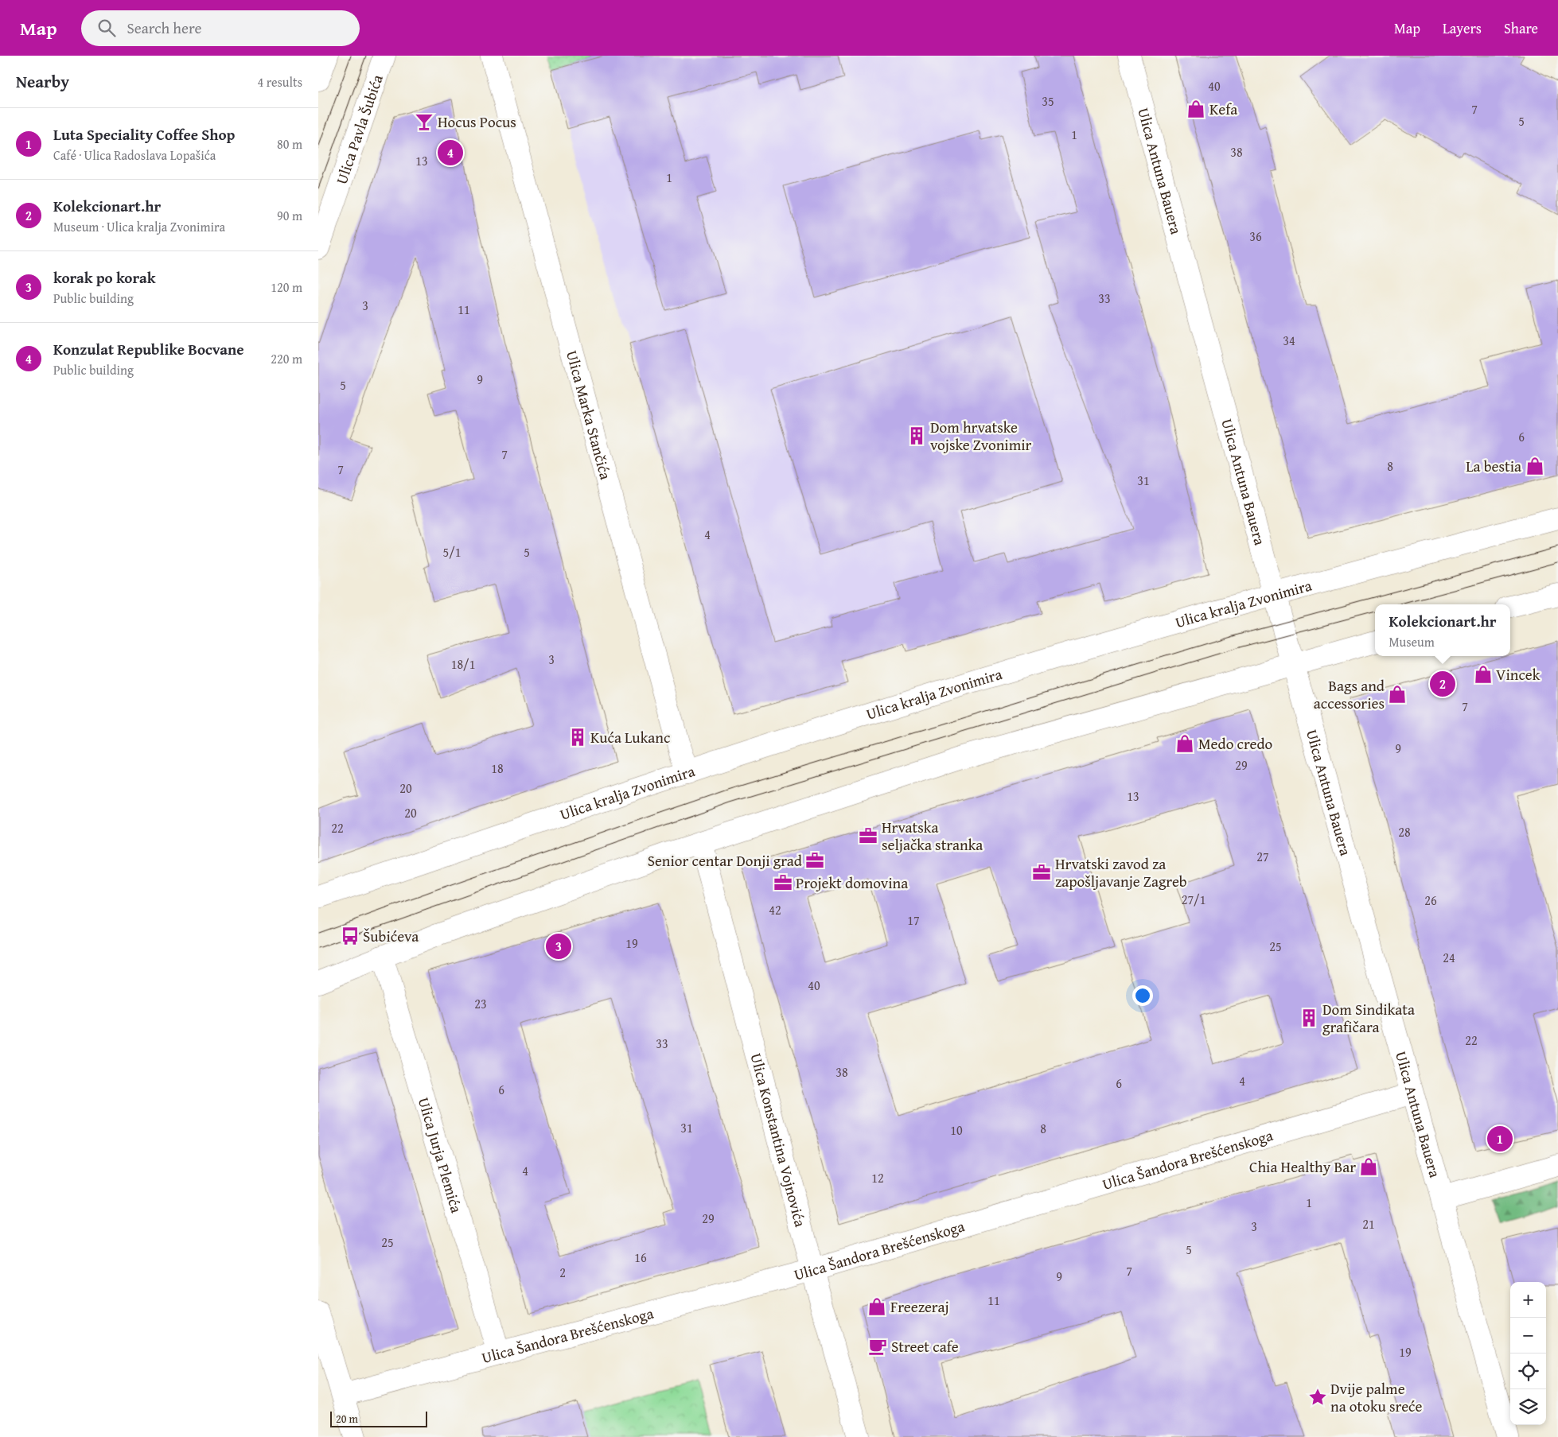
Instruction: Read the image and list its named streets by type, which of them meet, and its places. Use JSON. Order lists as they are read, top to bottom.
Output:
{
  "streets": {
    "main road": [
      "Ulica Pavla Šubića",
      "Ulica Antuna Bauera",
      "Ulica Marka Stančića",
      "Ulica kralja Zvonimira",
      "Ulica Konstantina Vojnovića",
      "Ulica Jurja Plemića",
      "Ulica Šandora Brešćenskoga"
    ]
  },
  "crossings": [
    ["Ulica Antuna Bauera", "Ulica kralja Zvonimira"],
    ["Ulica Antuna Bauera", "Ulica Šandora Brešćenskoga"],
    ["Ulica Marka Stančića", "Ulica kralja Zvonimira"],
    ["Ulica Konstantina Vojnovića", "Ulica Šandora Brešćenskoga"],
    ["Ulica Jurja Plemića", "Ulica Šandora Brešćenskoga"]
  ],
  "places": {
    "shop": [
      "Kefa",
      "La bestia",
      "Vincek",
      "Bags and accessories",
      "Medo credo",
      "Chia Healthy Bar",
      "Freezeraj"
    ],
    "bar": ["Hocus Pocus"],
    "building": ["Dom hrvatske vojske Zvonimir", "Kuća Lukanc", "Dom Sindikata grafičara"],
    "office": [
      "Hrvatska seljačka stranka",
      "Senior centar Donji grad",
      "Hrvatski zavod za zapošljavanje Zagreb",
      "Projekt domovina"
    ],
    "bus stop": ["Šubićeva"],
    "cafe": ["Street cafe"],
    "place": ["Dvije palme na otoku sreće"]
  },
  "house_numbers": [
    "40",
    "35",
    "7",
    "5",
    "1",
    "38",
    "13",
    "1",
    "36",
    "33",
    "3",
    "11",
    "34",
    "9",
    "5",
    "6",
    "7",
    "8",
    "7",
    "31",
    "4",
    "5/1",
    "5",
    "3",
    "18/1",
    "7",
    "9",
    "29",
    "18",
    "20",
    "13",
    "20",
    "22",
    "28",
    "27",
    "27/1",
    "26",
    "42",
    "17",
    "19",
    "25",
    "24",
    "40",
    "23",
    "22",
    "33",
    "38",
    "4",
    "6",
    "6",
    "31",
    "8",
    "10",
    "4",
    "12",
    "1",
    "29",
    "21",
    "3",
    "25",
    "5",
    "16",
    "7",
    "2",
    "9",
    "11",
    "19"
  ],
  "scale_bar": "20 m",
  "page": {
    "header": "Map",
    "search": "Search here",
    "nav": ["Map", "Layers", "Share"],
    "heading": ["Nearby", "4 results"],
    "list": [
      {
        "mark": "1",
        "name": "Luta Speciality Coffee Shop",
        "note": "Café · Ulica Radoslava Lopašića",
        "value": "80 m"
      },
      {
        "mark": "2",
        "name": "Kolekcionart.hr",
        "note": "Museum · Ulica kralja Zvonimira",
        "value": "90 m"
      },
      {
        "mark": "3",
        "name": "korak po korak",
        "note": "Public building",
        "value": "120 m"
      },
      {
        "mark": "4",
        "name": "Konzulat Republike Bocvane",
        "note": "Public building",
        "value": "220 m"
      }
    ],
    "pins": [
      "4",
      "2",
      "3",
      "1"
    ],
    "popup": ["Kolekcionart.hr", "Museum"],
    "map_buttons": ["+", "−"],
    "scale": "20 m"
  }
}
